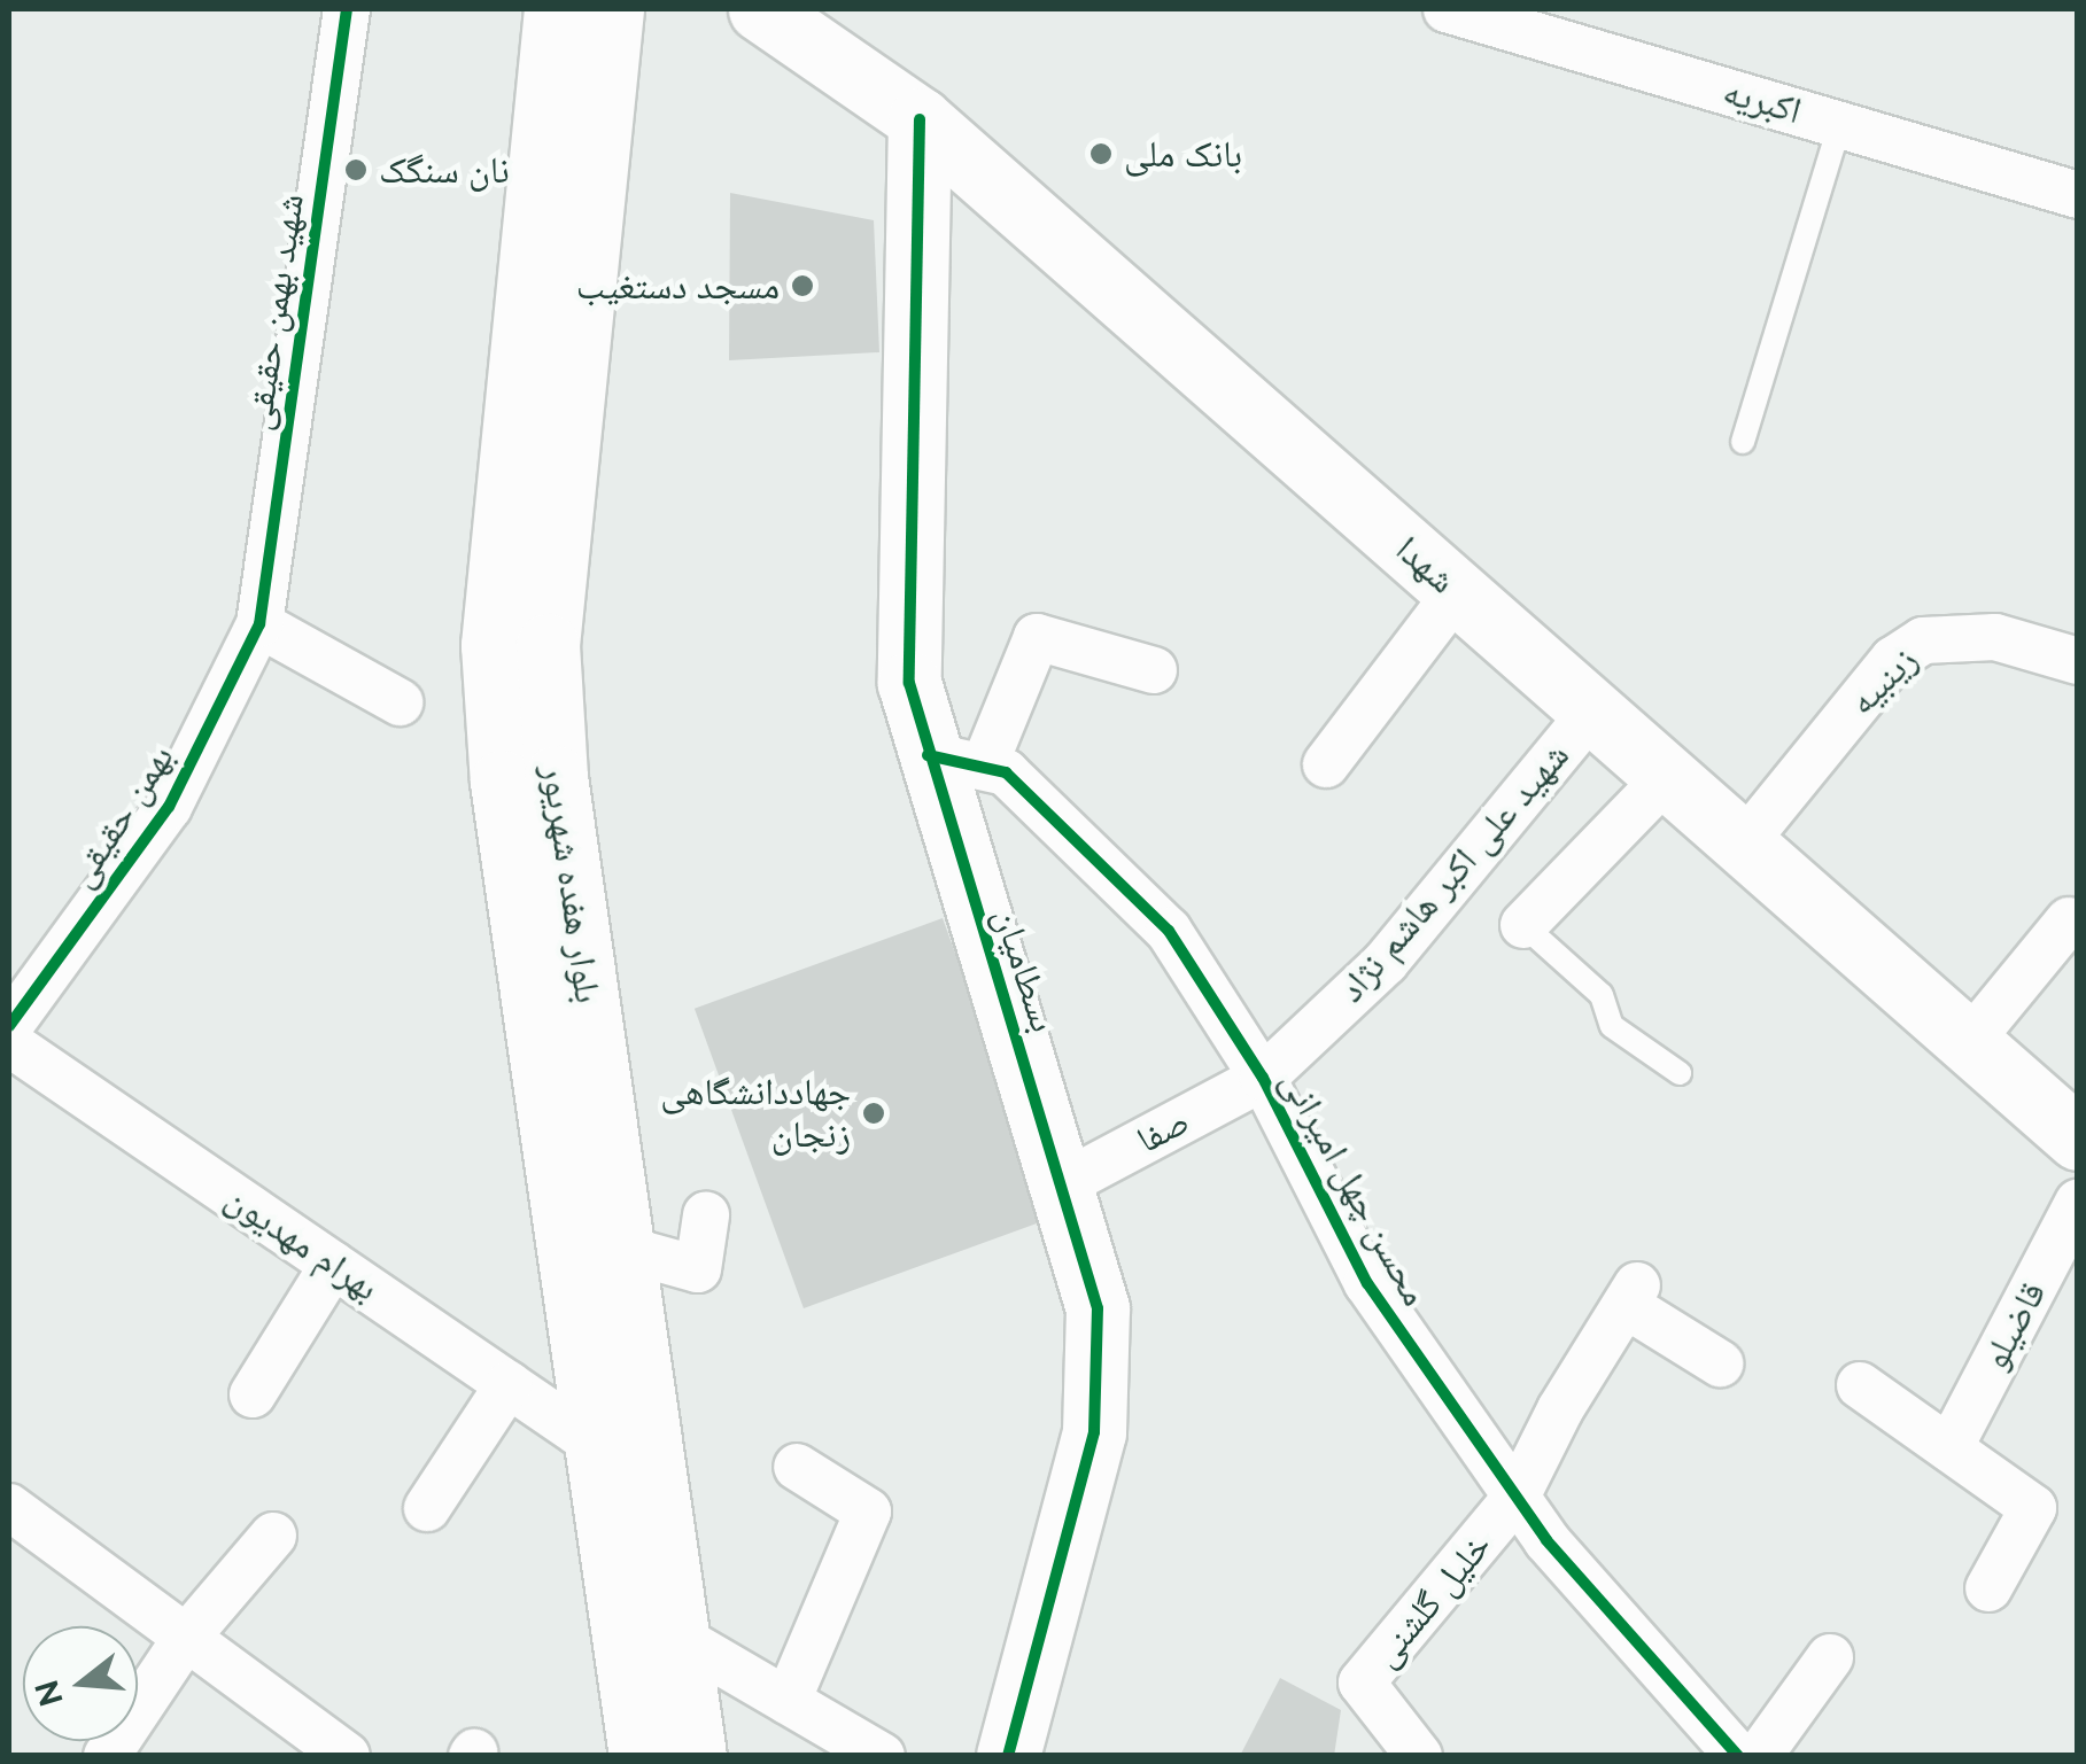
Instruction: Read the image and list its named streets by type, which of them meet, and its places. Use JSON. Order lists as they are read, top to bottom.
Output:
{
  "streets": {
    "main road": ["شهدا", "بلوار هفده شهریور", "بسطامیان"],
    "street": [
      "اکبریه",
      "شهید بهمن حقیقی",
      "زینبیه",
      "بهمن حقیقی",
      "شهید علی اکبر هاشم نژاد",
      "صفا",
      "محسن چهل امیرانی",
      "بهرام مهدیون",
      "قاضیلو",
      "خلیل گلشنی"
    ]
  },
  "crossings": [
    ["شهید بهمن حقیقی", "بهمن حقیقی"],
    ["شهدا", "زینبیه"],
    ["شهدا", "شهید علی اکبر هاشم نژاد"],
    ["شهدا", "بسطامیان"],
    ["شهید علی اکبر هاشم نژاد", "صفا"],
    ["شهید علی اکبر هاشم نژاد", "محسن چهل امیرانی"],
    ["بلوار هفده شهریور", "بهرام مهدیون"],
    ["بسطامیان", "صفا"],
    ["بسطامیان", "محسن چهل امیرانی"],
    ["صفا", "محسن چهل امیرانی"],
    ["محسن چهل امیرانی", "خلیل گلشنی"]
  ],
  "places": [
    "بانک ملی",
    "نان سنگک",
    "مسجد دستغیب",
    "جهاددانشگاهی زنجان"
  ],
  "north": "left"
}
